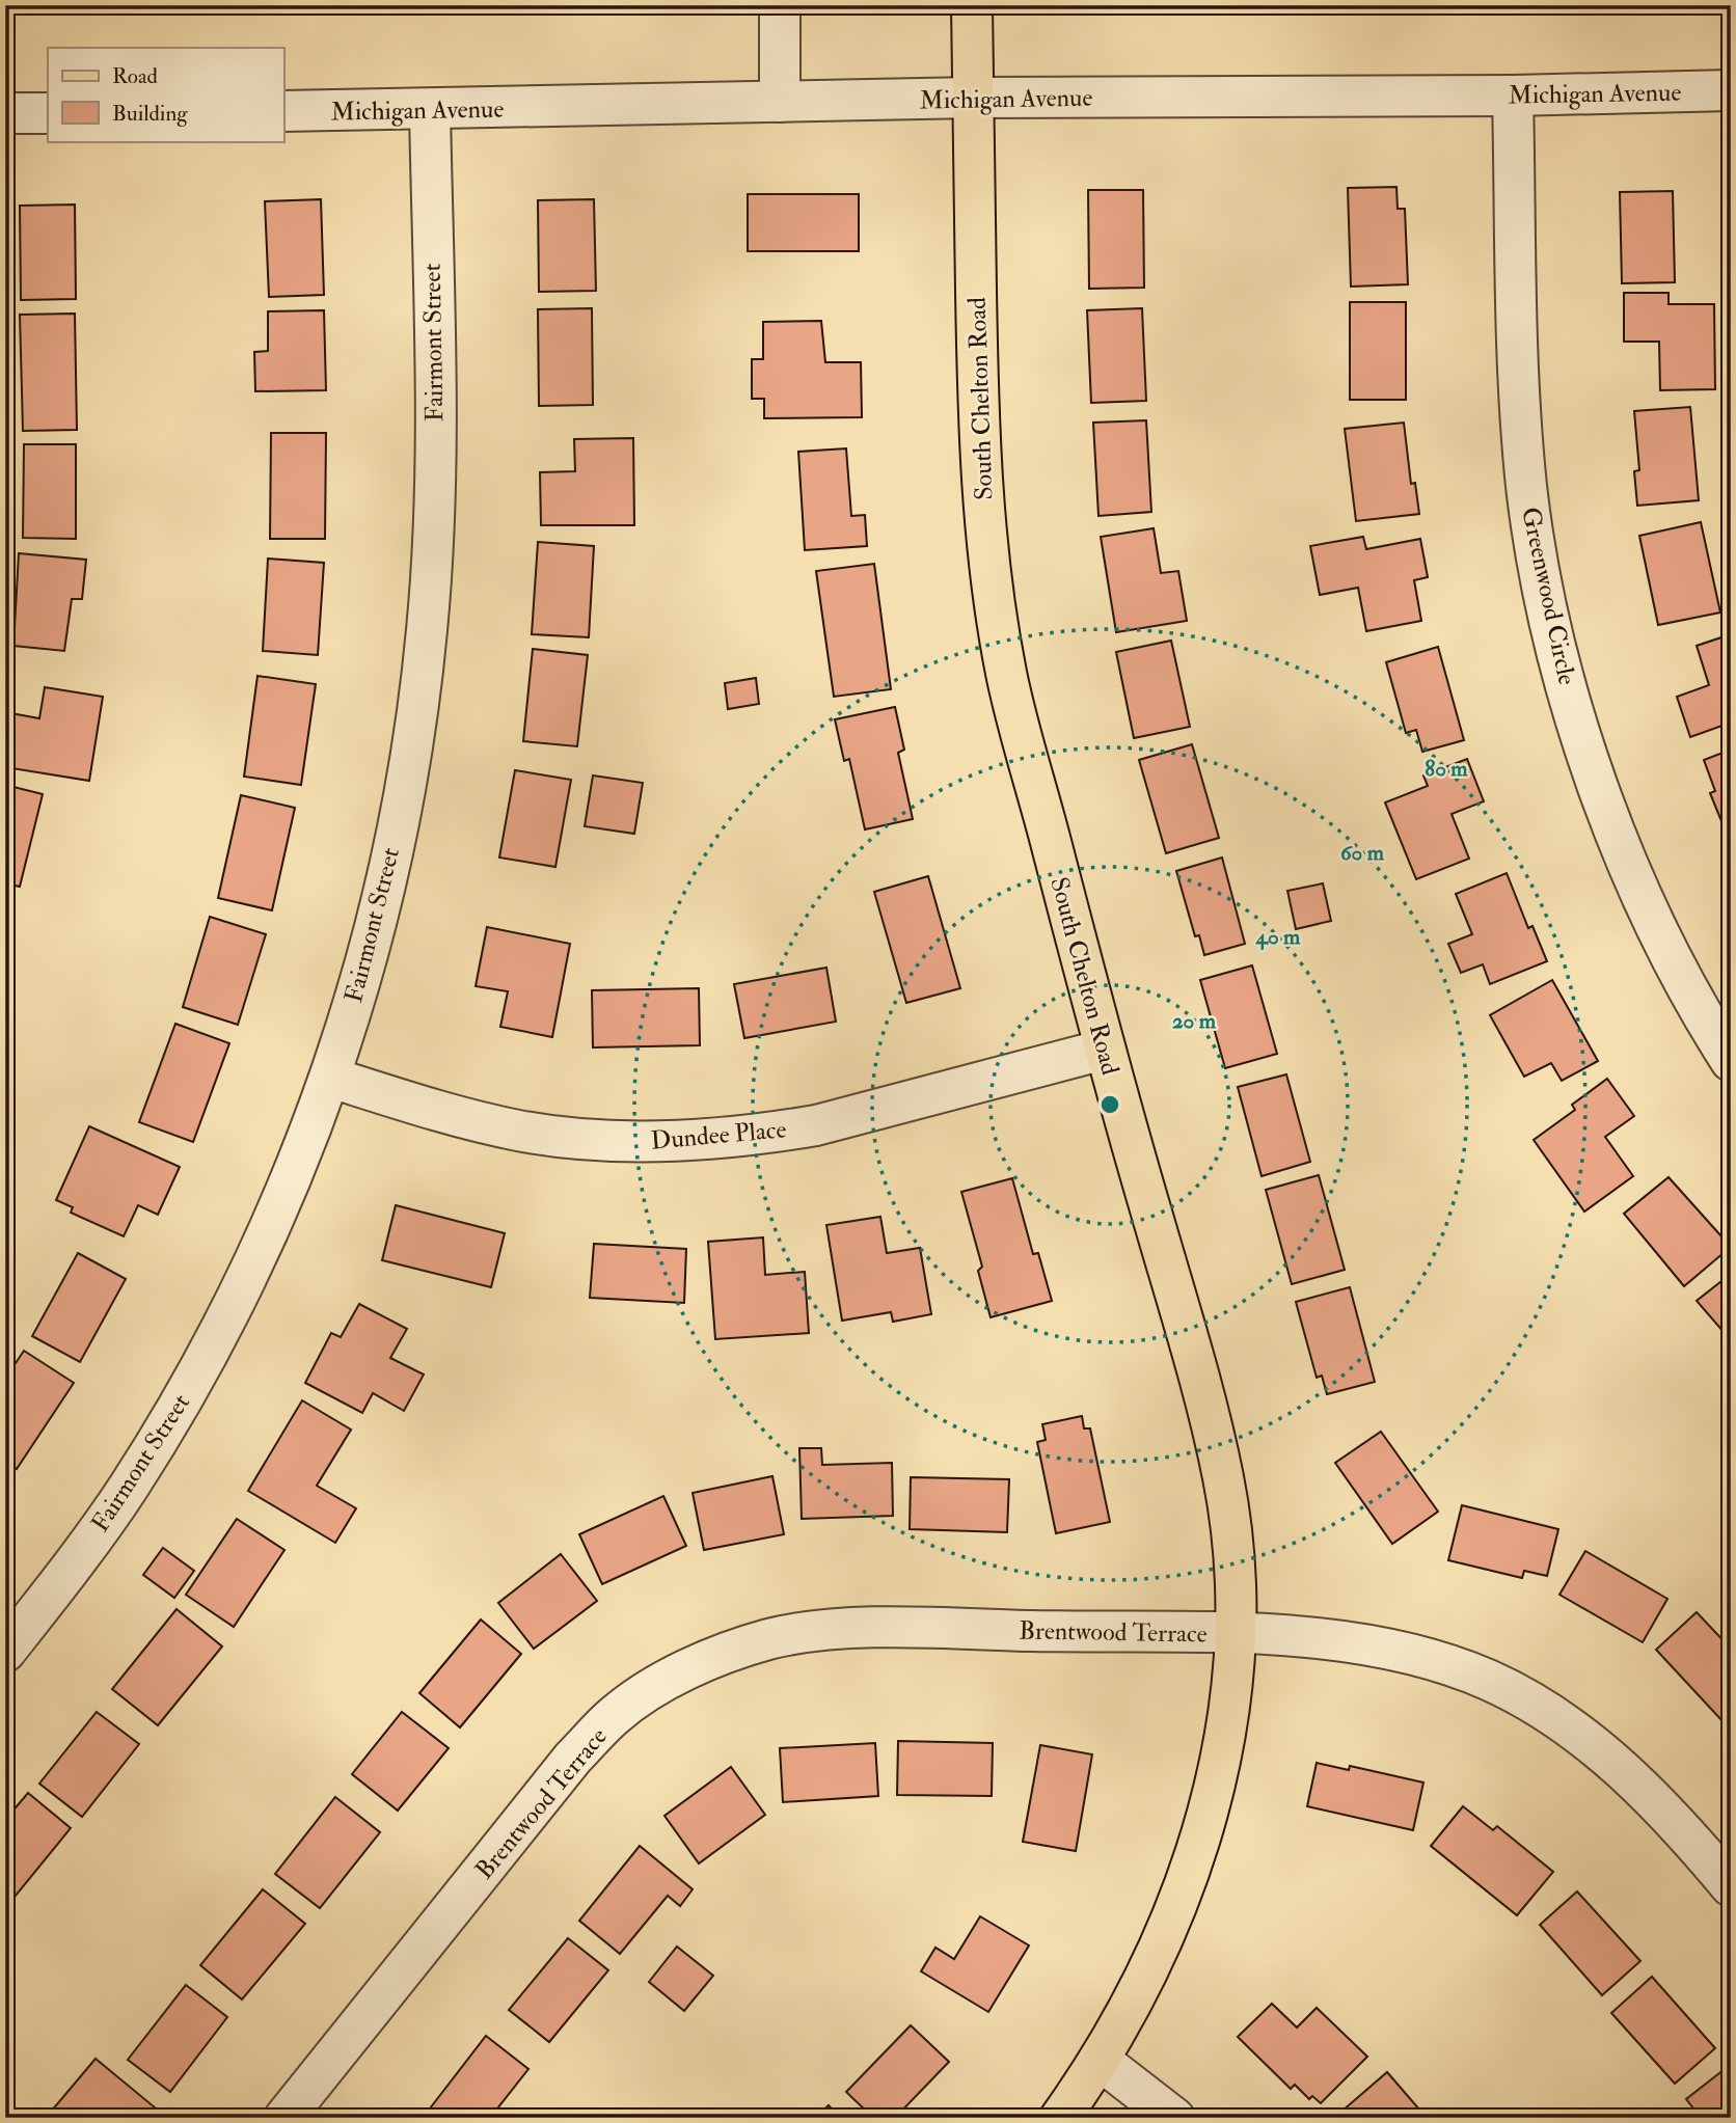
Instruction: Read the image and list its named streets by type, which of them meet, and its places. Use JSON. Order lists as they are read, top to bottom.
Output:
{
  "streets": {
    "main road": ["South Chelton Road"],
    "street": [
      "Michigan Avenue",
      "Fairmont Street",
      "Greenwood Circle",
      "Dundee Place",
      "Brentwood Terrace"
    ]
  },
  "crossings": [
    ["Michigan Avenue", "Fairmont Street"],
    ["Michigan Avenue", "South Chelton Road"],
    ["Michigan Avenue", "Greenwood Circle"],
    ["Fairmont Street", "Dundee Place"],
    ["South Chelton Road", "Dundee Place"],
    ["South Chelton Road", "Brentwood Terrace"]
  ],
  "legend": ["Road", "Building"],
  "rings": [
    "80 m",
    "60 m",
    "40 m",
    "20 m"
  ]
}
